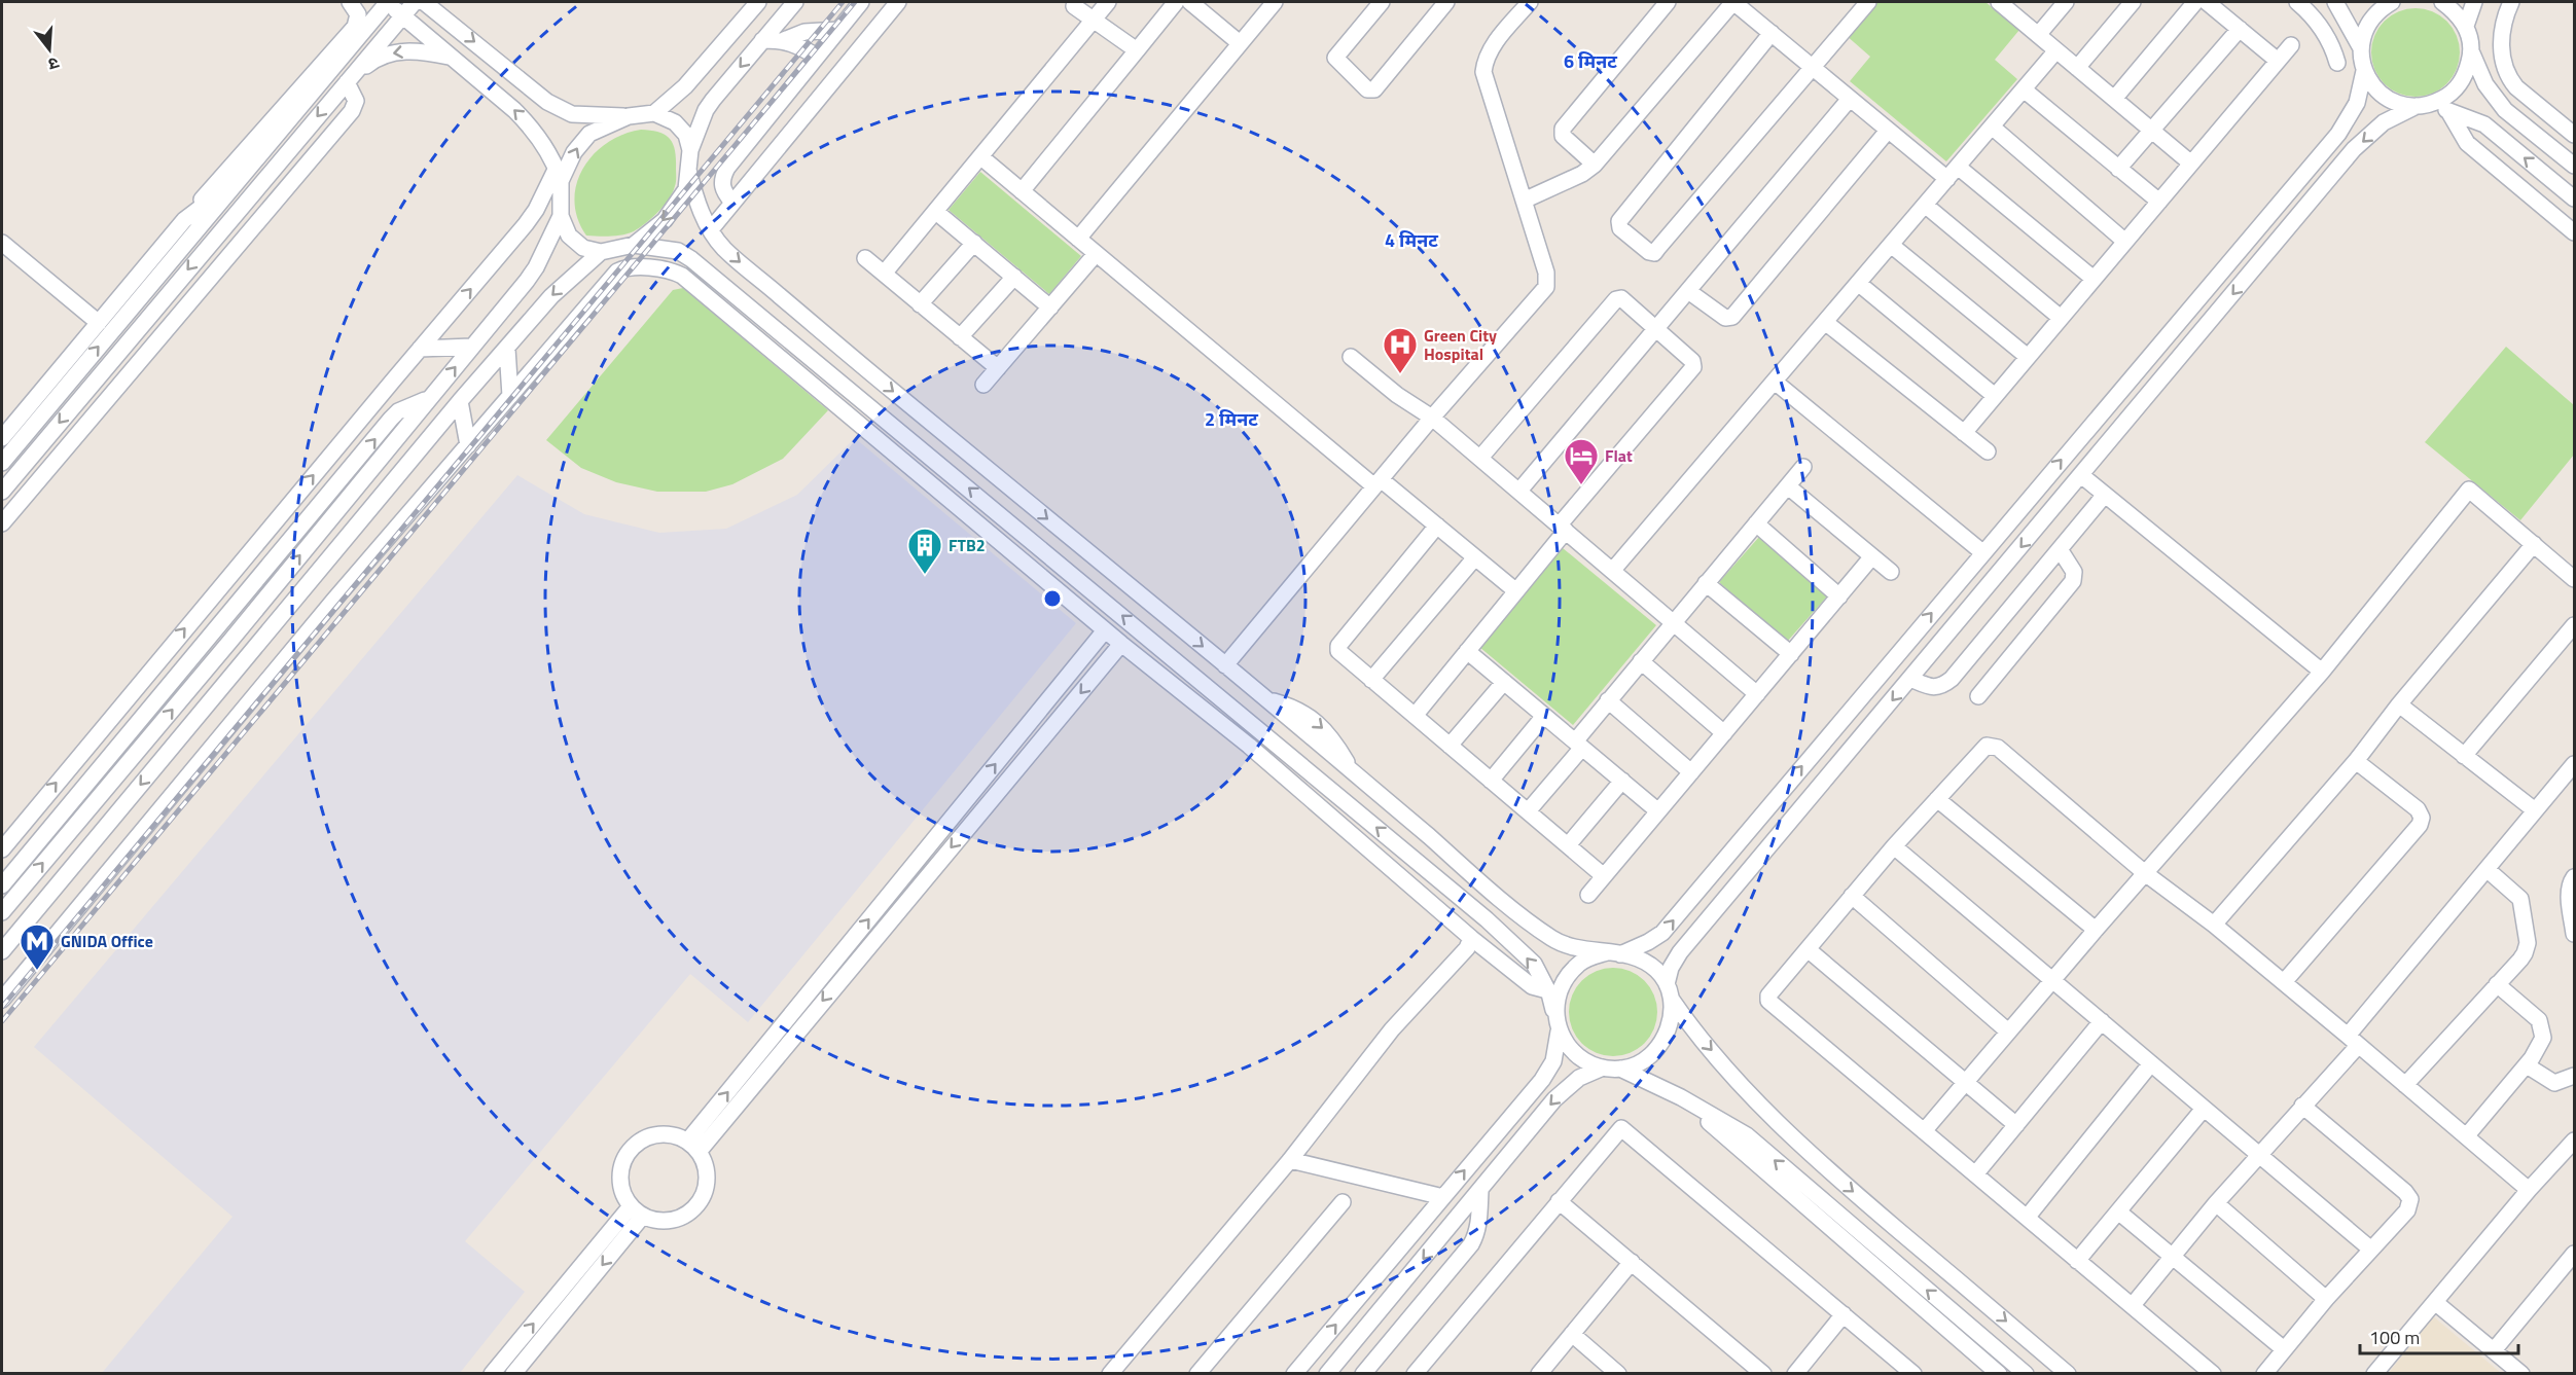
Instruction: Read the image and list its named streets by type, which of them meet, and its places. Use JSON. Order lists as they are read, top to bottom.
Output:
{
  "places": {
    "hospital": ["Green City Hospital"],
    "hotel": ["Flat"],
    "building": ["FTB2"],
    "metro station": ["GNIDA Office"]
  },
  "scale_bar": "100 m",
  "north": "bottom",
  "rings": ["6 मिनट", "4 मिनट", "2 मिनट"]
}
